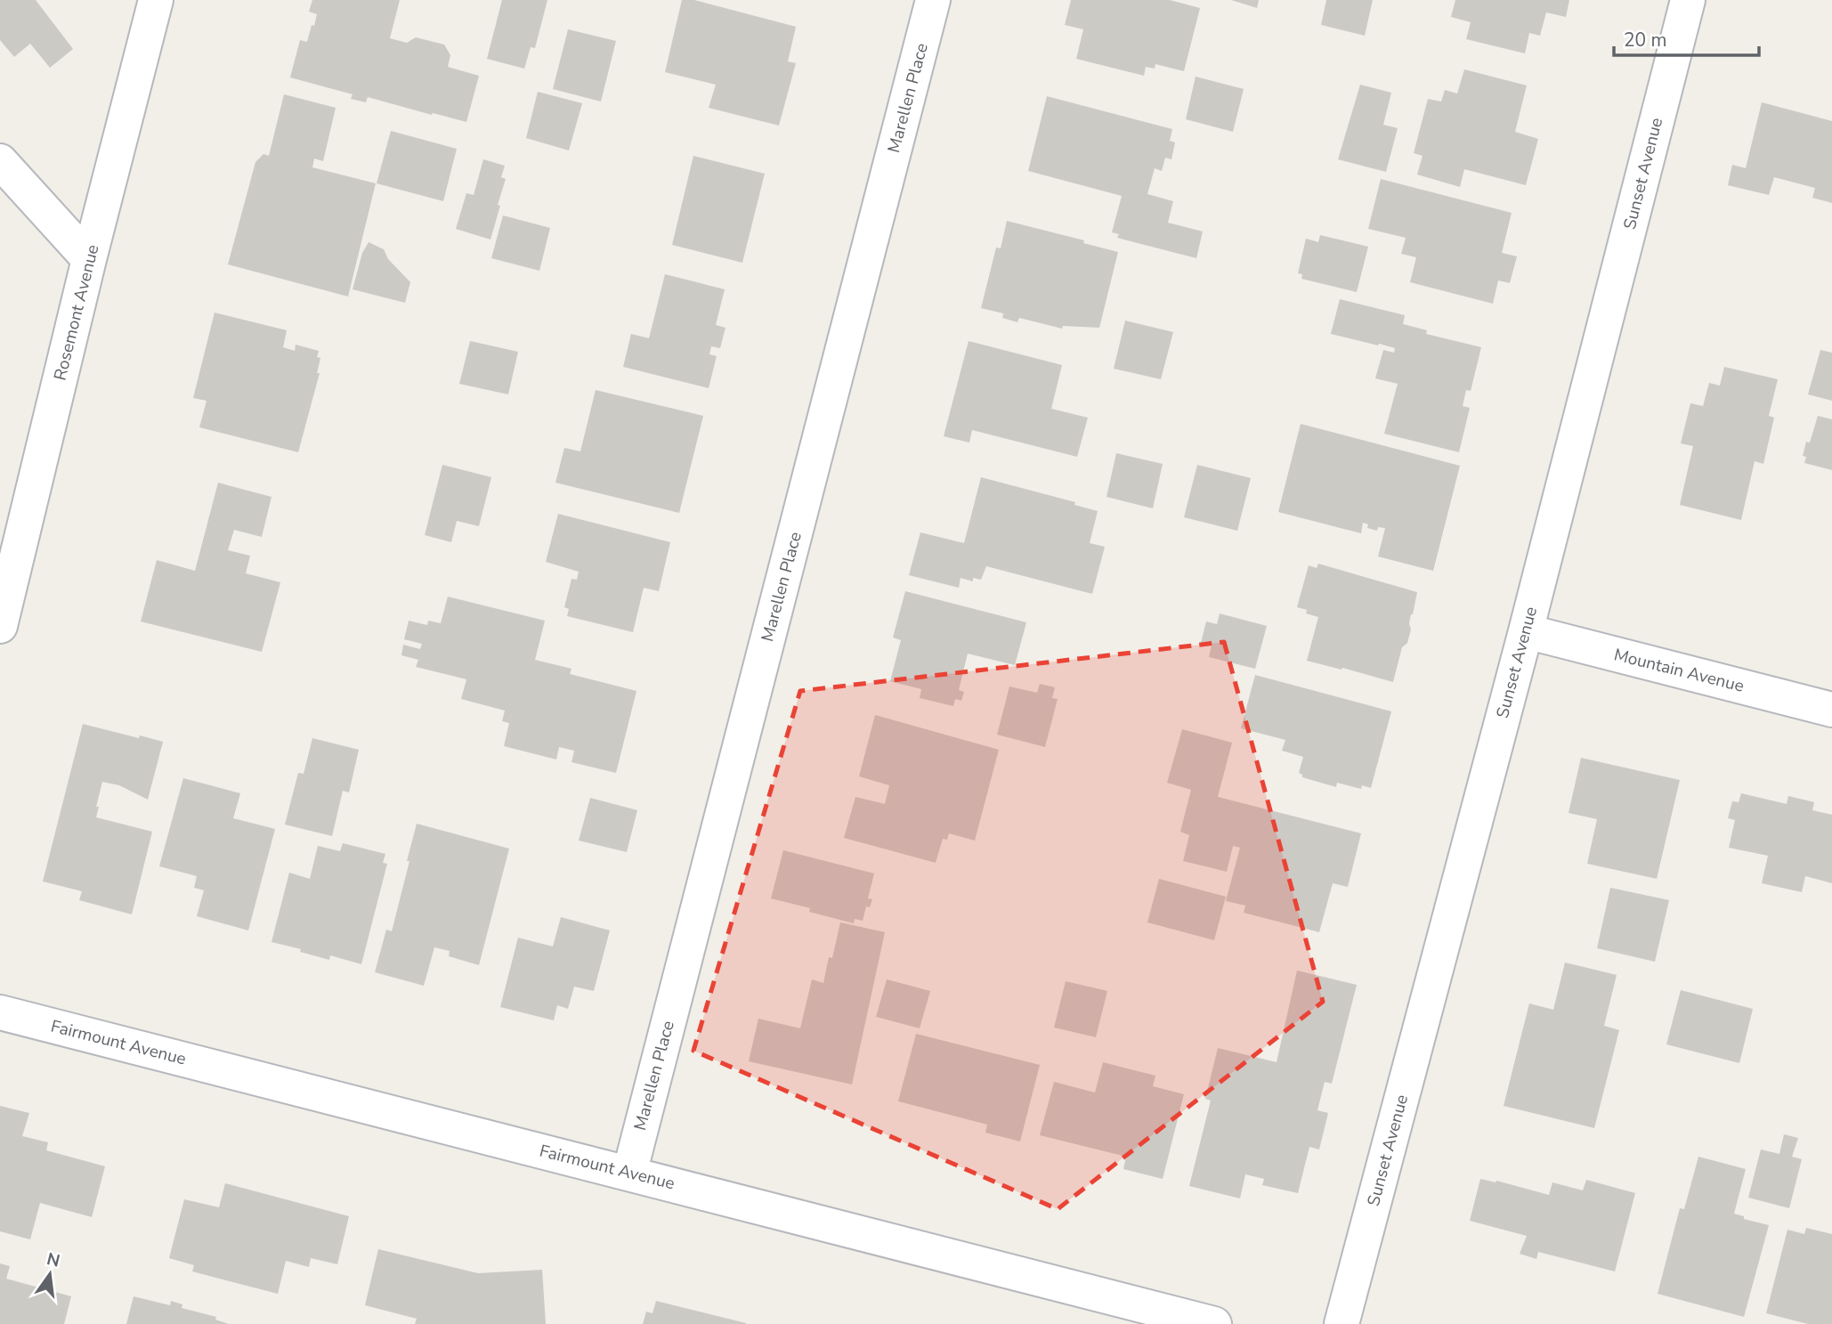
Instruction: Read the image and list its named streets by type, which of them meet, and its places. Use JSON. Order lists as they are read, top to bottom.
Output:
{
  "streets": {
    "street": [
      "Marellen Place",
      "Sunset Avenue",
      "Rosemont Avenue",
      "Mountain Avenue",
      "Fairmount Avenue"
    ]
  },
  "crossings": [
    ["Marellen Place", "Fairmount Avenue"],
    ["Sunset Avenue", "Mountain Avenue"]
  ],
  "scale_bar": "20 m",
  "north": "top"
}
